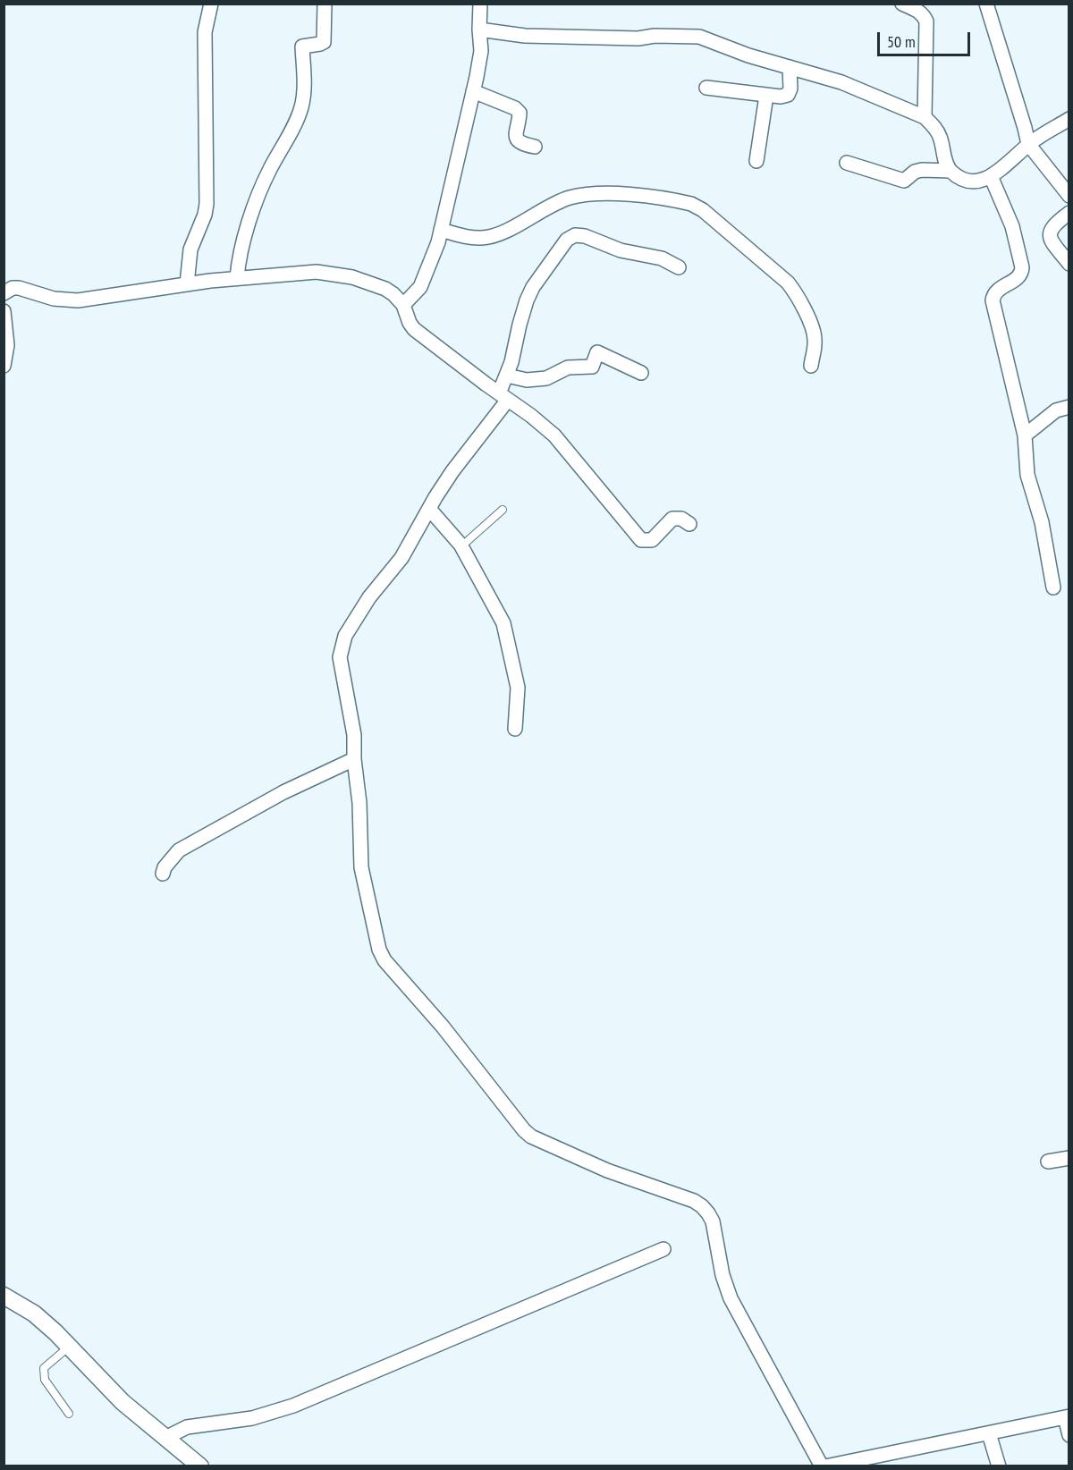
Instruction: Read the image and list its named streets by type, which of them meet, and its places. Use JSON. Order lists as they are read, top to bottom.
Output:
{
  "scale_bar": "50 m"
}
